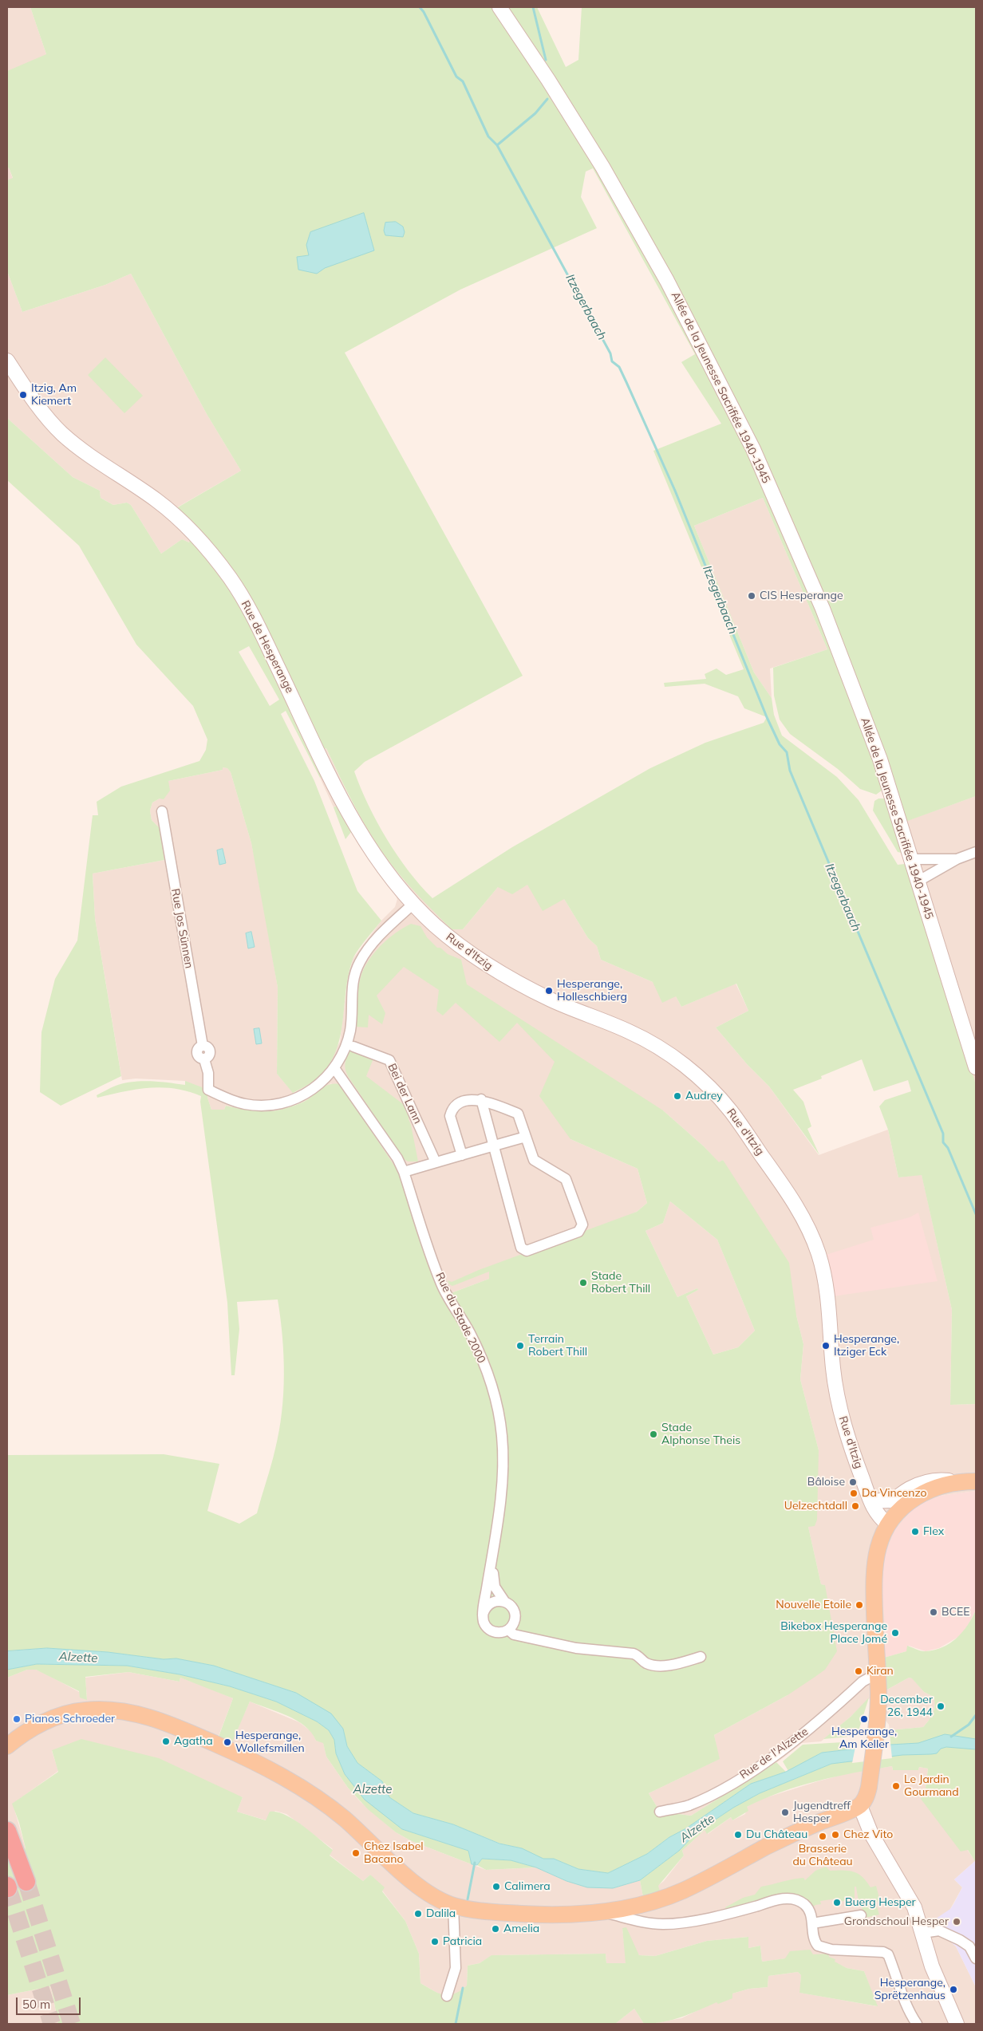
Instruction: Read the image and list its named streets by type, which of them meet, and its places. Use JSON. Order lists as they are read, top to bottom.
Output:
{
  "streets": {
    "main road": ["Allée de la Jeunesse Sacrifiée 1940-1945", "Rue de Hesperange", "Rue d'Itzig"],
    "street": [
      "Rue Jos Sünnen",
      "Bei der Lann",
      "Rue du Stade 2000",
      "Rue de l'Alzette"
    ]
  },
  "crossings": [
    ["Rue de Hesperange", "Rue d'Itzig"],
    ["Rue Jos Sünnen", "Rue du Stade 2000"]
  ],
  "water": ["Itzegerbaach", "Alzette"],
  "places": [
    "Itzig, Am Kiemert",
    "CIS Hesperange",
    "Hesperange, Holleschbierg",
    "Audrey",
    "Stade Robert Thill",
    "Terrain Robert Thill",
    "Hesperange, Itziger Eck",
    "Stade Alphonse Theis",
    "Bâloise",
    "Da Vincenzo",
    "Uelzechtdall",
    "Flex",
    "Nouvelle Etoile",
    "BCEE",
    "Bikebox Hesperange Place Jomé",
    "Kiran",
    "December 26, 1944",
    "Pianos Schroeder",
    "Hesperange, Am Keller",
    "Agatha",
    "Hesperange, Wollefsmillen",
    "Le Jardin Gourmand",
    "Jugendtreff Hesper",
    "Du Château",
    "Chez Vito",
    "Brasserie du Château",
    "Chez Isabel Bacano",
    "Calimera",
    "Buerg Hesper",
    "Dalila",
    "Grondschoul Hesper",
    "Amelia",
    "Patricia",
    "Hesperange, Sprëtzenhaus"
  ],
  "scale_bar": "50 m"
}
